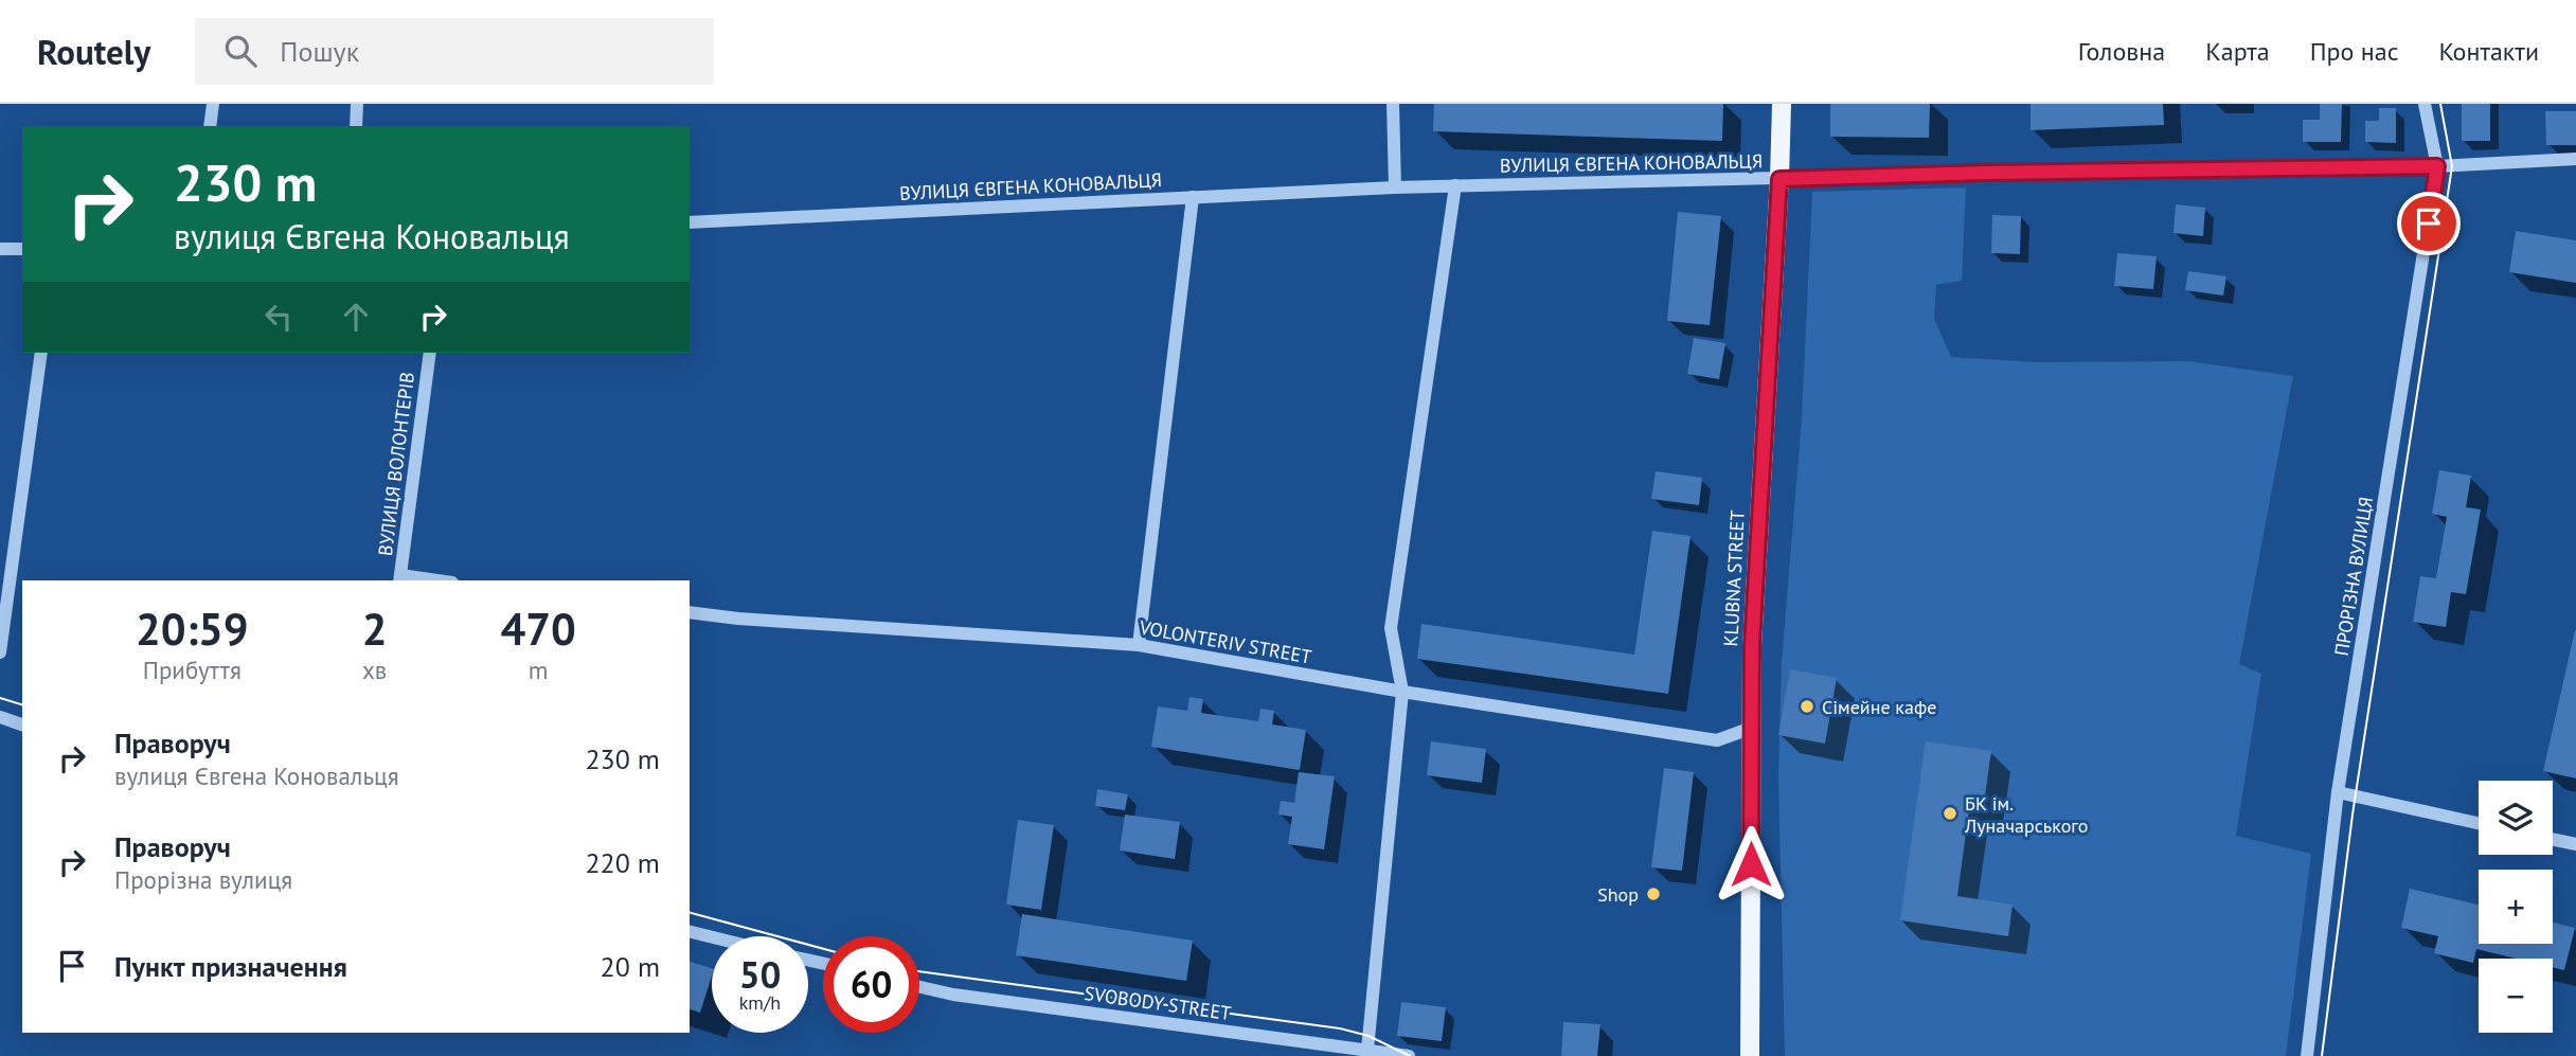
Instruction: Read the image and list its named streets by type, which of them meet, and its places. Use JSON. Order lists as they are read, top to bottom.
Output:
{
  "streets": {
    "main road": ["KLUBNA STREET"],
    "street": [
      "ВУЛИЦЯ ЄВГЕНА КОНОВАЛЬЦЯ",
      "ВУЛИЦЯ ВОЛОНТЕРІВ",
      "ПРОРІЗНА ВУЛИЦЯ",
      "VOLONTERIV STREET",
      "SVOBODY STREET"
    ]
  },
  "crossings": [
    ["ВУЛИЦЯ ЄВГЕНА КОНОВАЛЬЦЯ", "ПРОРІЗНА ВУЛИЦЯ"],
    ["ВУЛИЦЯ ЄВГЕНА КОНОВАЛЬЦЯ", "KLUBNA STREET"],
    ["KLUBNA STREET", "VOLONTERIV STREET"]
  ],
  "places": ["Сімейне кафе", "БК ім. Луначарського", "Shop"],
  "page": {
    "header": "Routely",
    "search": "Пошук",
    "nav": [
      "Головна",
      "Карта",
      "Про нас",
      "Контакти"
    ],
    "turn": ["230 m", "вулиця Євгена Коновальця"],
    "eta": [
      "20:59",
      "Прибуття",
      "2",
      "хв",
      "470",
      "m"
    ],
    "list": [
      {
        "name": "Праворуч",
        "note": "вулиця Євгена Коновальця",
        "value": "230 m"
      },
      {
        "name": "Праворуч",
        "note": "Прорізна вулиця",
        "value": "220 m"
      },
      {
        "name": "Пункт призначення",
        "value": "20 m"
      }
    ],
    "map_buttons": ["+", "−"],
    "speed": "50 km/h",
    "limit": "60"
  }
}
